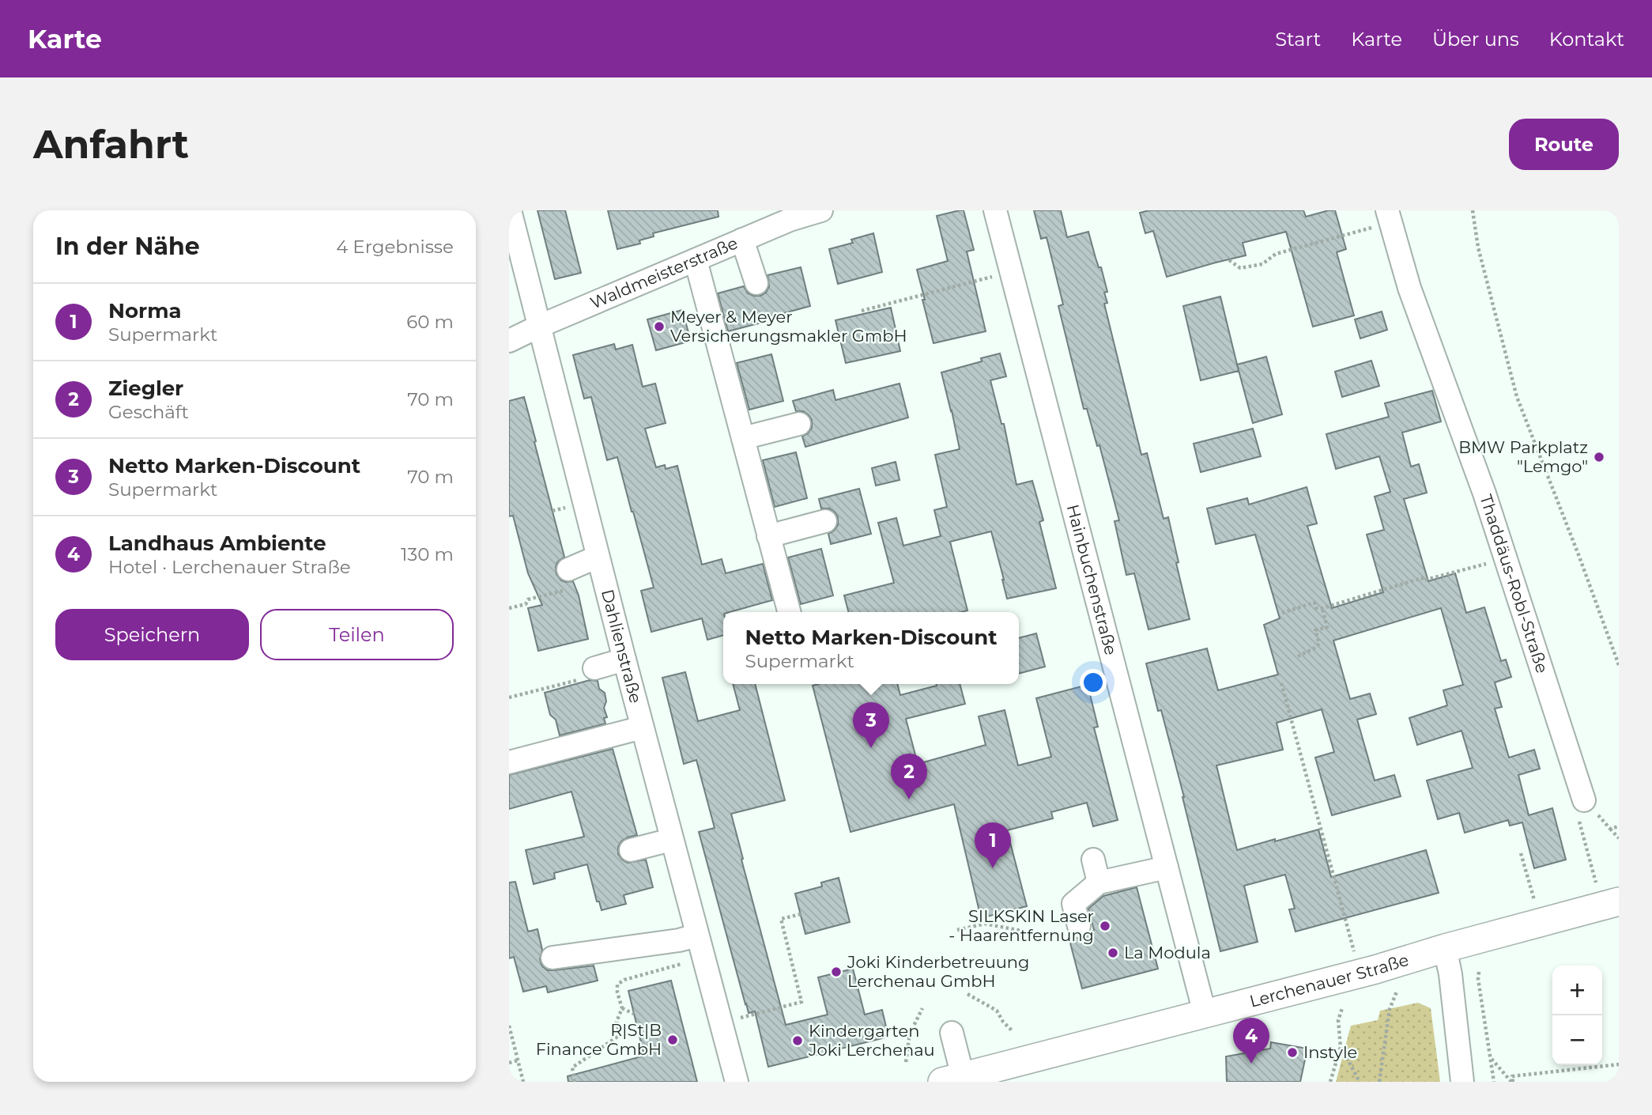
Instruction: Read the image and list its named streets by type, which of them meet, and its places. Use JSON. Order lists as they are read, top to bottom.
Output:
{
  "streets": {
    "main road": ["Lerchenauer Straße"],
    "street": [
      "Waldmeisterstraße",
      "Hainbuchenstraße",
      "Thaddäus-Robl-Straße",
      "Dahlienstraße"
    ]
  },
  "crossings": [
    ["Waldmeisterstraße", "Dahlienstraße"],
    ["Hainbuchenstraße", "Lerchenauer Straße"]
  ],
  "places": [
    "Meyer & Meyer Versicherungsmakler GmbH",
    "BMW Parkplatz \"Lemgo\"",
    "SILKSKIN Laser - Haarentfernung",
    "La Modula",
    "Joki Kinderbetreuung Lerchenau GmbH",
    "R|St|B Finance GmbH",
    "Kindergarten Joki Lerchenau",
    "Instyle"
  ],
  "page": {
    "header": "Karte",
    "nav": [
      "Start",
      "Karte",
      "Über uns",
      "Kontakt"
    ],
    "buttons": [
      "Route",
      ["Speichern", "Teilen"]
    ],
    "title": "Anfahrt",
    "heading": ["In der Nähe", "4 Ergebnisse"],
    "list": [
      {
        "mark": "1",
        "name": "Norma",
        "note": "Supermarkt",
        "value": "60 m"
      },
      {
        "mark": "2",
        "name": "Ziegler",
        "note": "Geschäft",
        "value": "70 m"
      },
      {
        "mark": "3",
        "name": "Netto Marken-Discount",
        "note": "Supermarkt",
        "value": "70 m"
      },
      {
        "mark": "4",
        "name": "Landhaus Ambiente",
        "note": "Hotel · Lerchenauer Straße",
        "value": "130 m"
      }
    ],
    "popup": ["Netto Marken-Discount", "Supermarkt"],
    "pins": [
      "3",
      "2",
      "1",
      "4"
    ],
    "map_buttons": ["+", "−"]
  }
}
